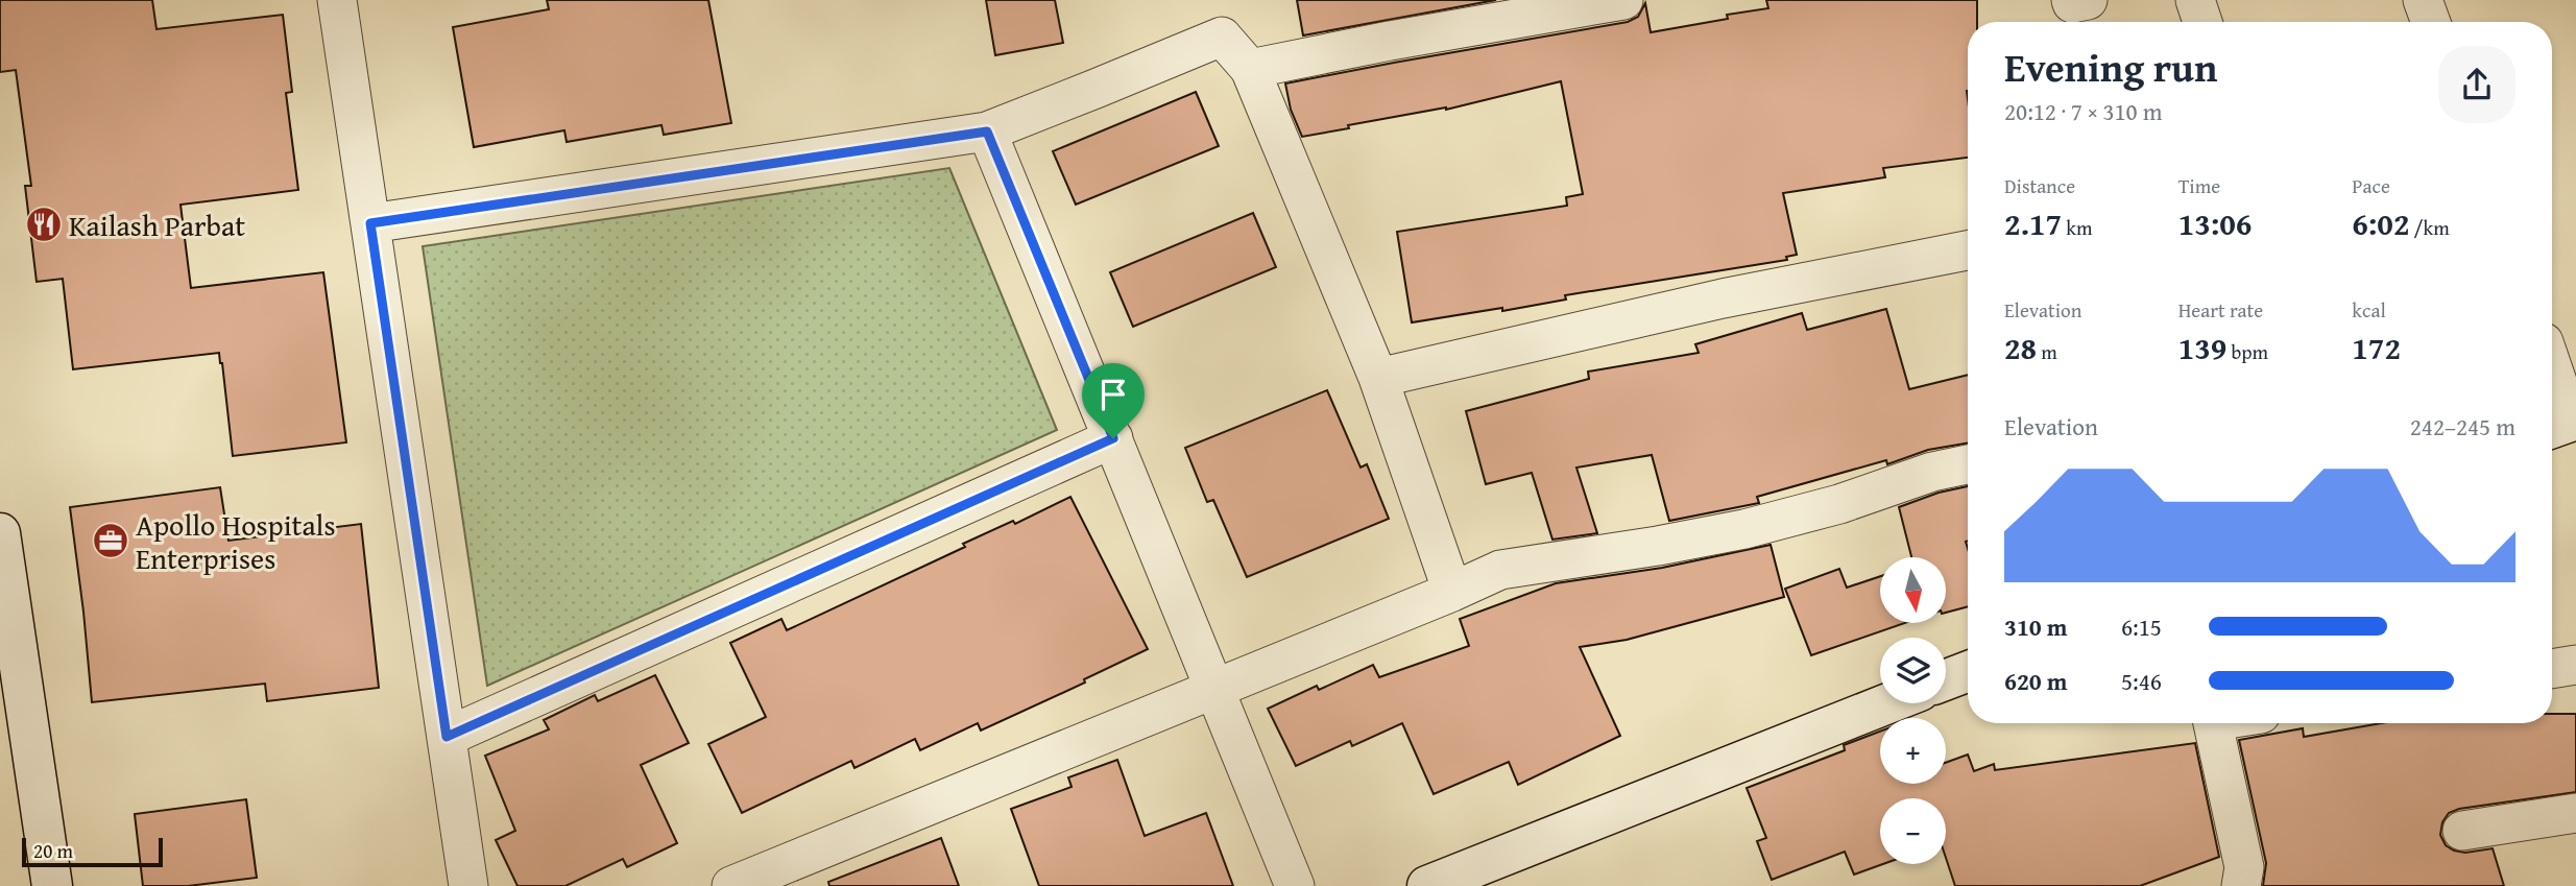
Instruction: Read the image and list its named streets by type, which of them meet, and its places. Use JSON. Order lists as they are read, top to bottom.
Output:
{
  "places": {
    "restaurant": ["Kailash Parbat"],
    "office": ["Apollo Hospitals Enterprises"]
  },
  "scale_bar": "20 m",
  "north": "bottom",
  "page": {
    "heading": ["Evening run", "20:12 · 7 × 310 m"],
    "stats": [
      ["Distance", "2.17 km"],
      ["Time", "13:06"],
      ["Pace", "6:02 /km"],
      ["Elevation", "28 m"],
      ["Heart rate", "139 bpm"],
      ["kcal", "172"]
    ],
    "chart": ["Elevation", "242–245 m"],
    "map_buttons": ["+", "−"],
    "list": [
      {
        "name": "310 m",
        "note": "6:15"
      },
      {
        "name": "620 m",
        "note": "5:46"
      }
    ],
    "scale": "20 m"
  }
}
